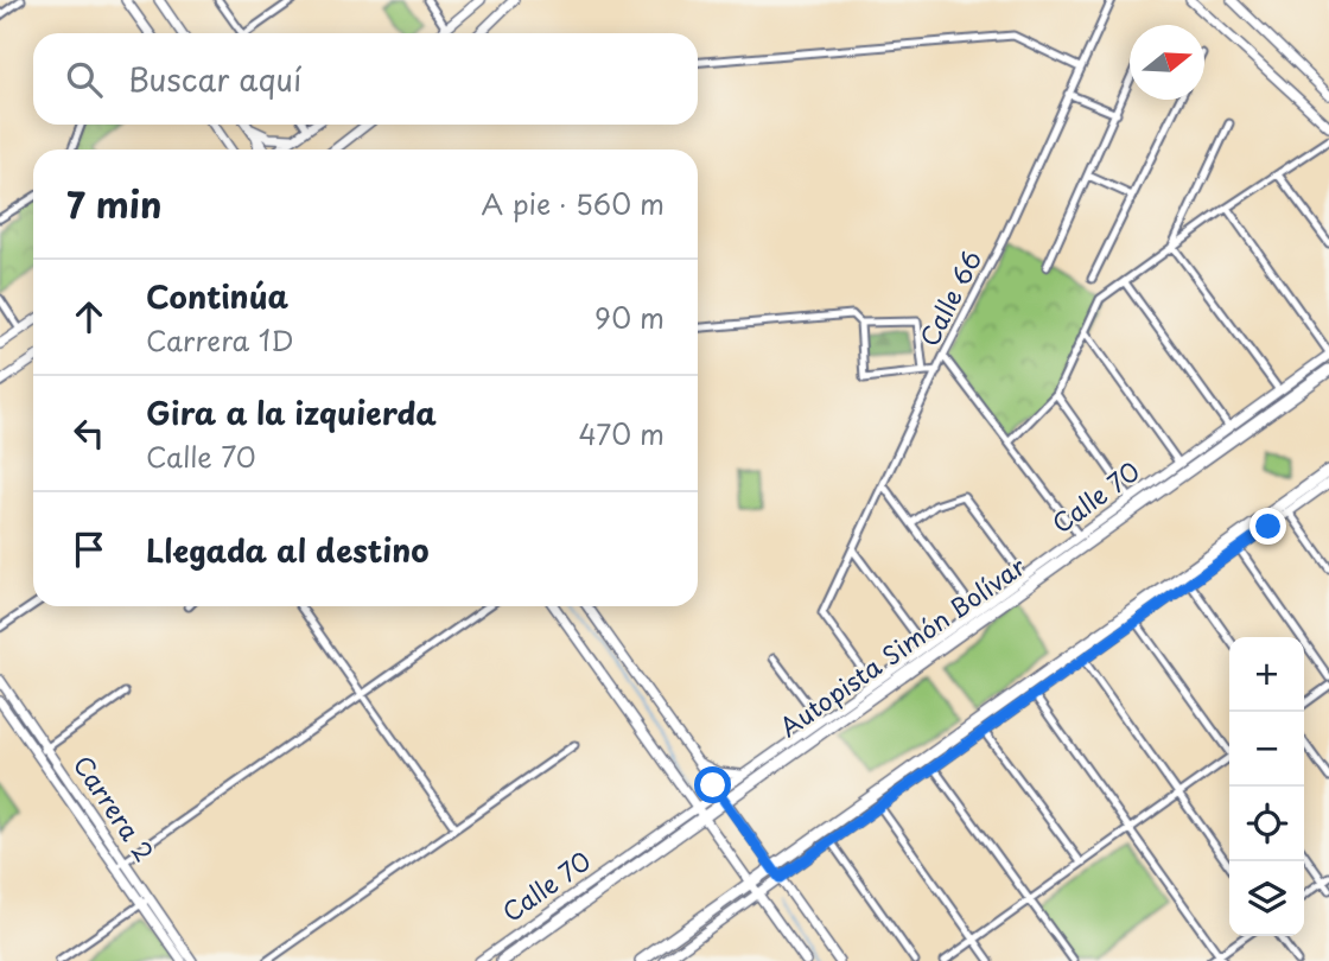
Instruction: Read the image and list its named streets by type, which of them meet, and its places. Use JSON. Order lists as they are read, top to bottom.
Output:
{
  "streets": {
    "highway": ["Autopista Simón Bolívar"],
    "street": ["Calle 66", "Calle 70", "Carrera 2"]
  },
  "crossings": [
    ["Calle 66", "Calle 70"],
    ["Calle 66", "Autopista Simón Bolívar"],
    ["Calle 70", "Autopista Simón Bolívar"]
  ],
  "north": "right",
  "page": {
    "search": "Buscar aquí",
    "heading": ["7 min", "A pie · 560 m"],
    "list": [
      ["Continúa", "Carrera 1D", "90 m"],
      ["Gira a la izquierda", "Calle 70", "470 m"],
      "Llegada al destino"
    ],
    "map_buttons": ["+", "−"]
  }
}
